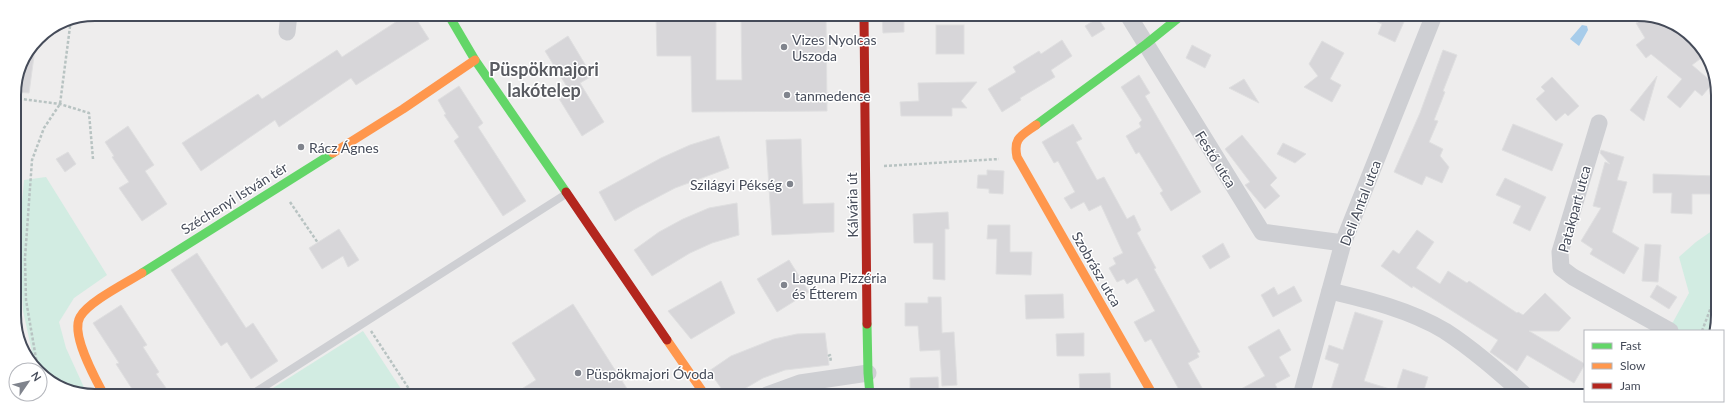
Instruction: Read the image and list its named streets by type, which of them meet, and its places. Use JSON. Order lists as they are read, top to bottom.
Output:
{
  "streets": {
    "street": [
      "Festő utca",
      "Széchenyi István tér",
      "Deli Antal utca",
      "Kálvária út",
      "Patakpart utca",
      "Szobrász utca"
    ]
  },
  "crossings": [
    ["Festő utca", "Deli Antal utca"]
  ],
  "districts": ["Püspökmajori lakótelep"],
  "places": [
    "Vizes Nyolcas Uszoda",
    "tanmedence",
    "Rácz Ágnes",
    "Szilágyi Pékség",
    "Laguna Pizzéria és Étterem",
    "Püspökmajori Óvoda"
  ],
  "legend": ["Fast", "Slow", "Jam"],
  "north": "top right"
}
